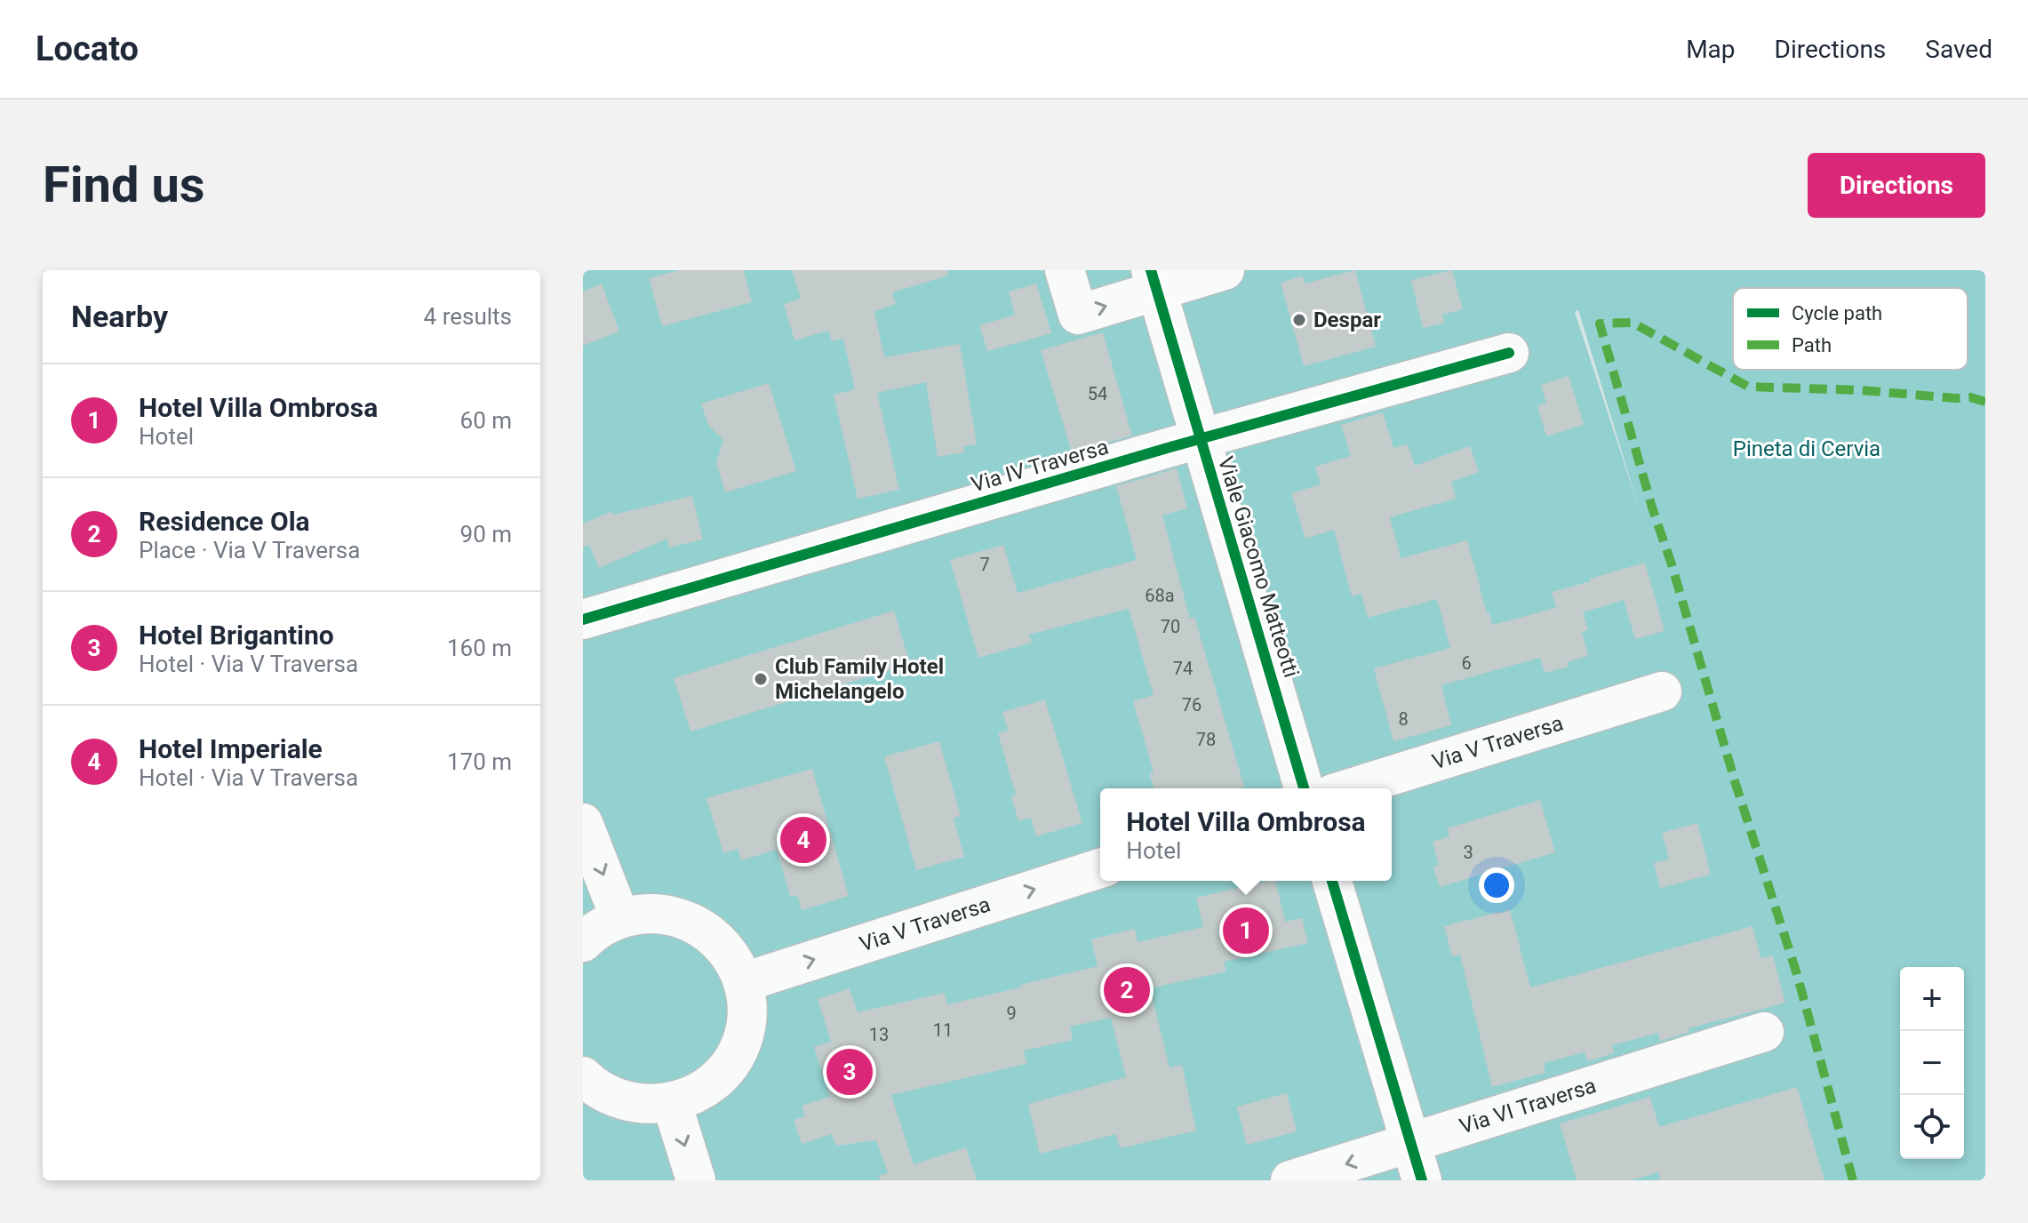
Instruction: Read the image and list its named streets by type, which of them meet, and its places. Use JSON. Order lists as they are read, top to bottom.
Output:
{
  "streets": {
    "street": [
      "Via IV Traversa",
      "Viale Giacomo Matteotti",
      "Via V Traversa",
      "Via VI Traversa"
    ]
  },
  "crossings": [
    ["Via IV Traversa", "Viale Giacomo Matteotti"]
  ],
  "one_way": ["Via V Traversa"],
  "parks": ["Pineta di Cervia"],
  "places": ["Despar", "Club Family Hotel Michelangelo"],
  "house_numbers": [
    "54",
    "7",
    "68a",
    "70",
    "6",
    "74",
    "76",
    "8",
    "78",
    "3",
    "9",
    "11",
    "13"
  ],
  "legend": ["Cycle path", "Path"],
  "page": {
    "header": "Locato",
    "nav": ["Map", "Directions", "Saved"],
    "buttons": "Directions",
    "title": "Find us",
    "heading": ["Nearby", "4 results"],
    "list": [
      {
        "mark": "1",
        "name": "Hotel Villa Ombrosa",
        "note": "Hotel",
        "value": "60 m"
      },
      {
        "mark": "2",
        "name": "Residence Ola",
        "note": "Place · Via V Traversa",
        "value": "90 m"
      },
      {
        "mark": "3",
        "name": "Hotel Brigantino",
        "note": "Hotel · Via V Traversa",
        "value": "160 m"
      },
      {
        "mark": "4",
        "name": "Hotel Imperiale",
        "note": "Hotel · Via V Traversa",
        "value": "170 m"
      }
    ],
    "popup": ["Hotel Villa Ombrosa", "Hotel"],
    "pins": [
      "4",
      "1",
      "2",
      "3"
    ],
    "map_buttons": ["+", "−"]
  }
}
